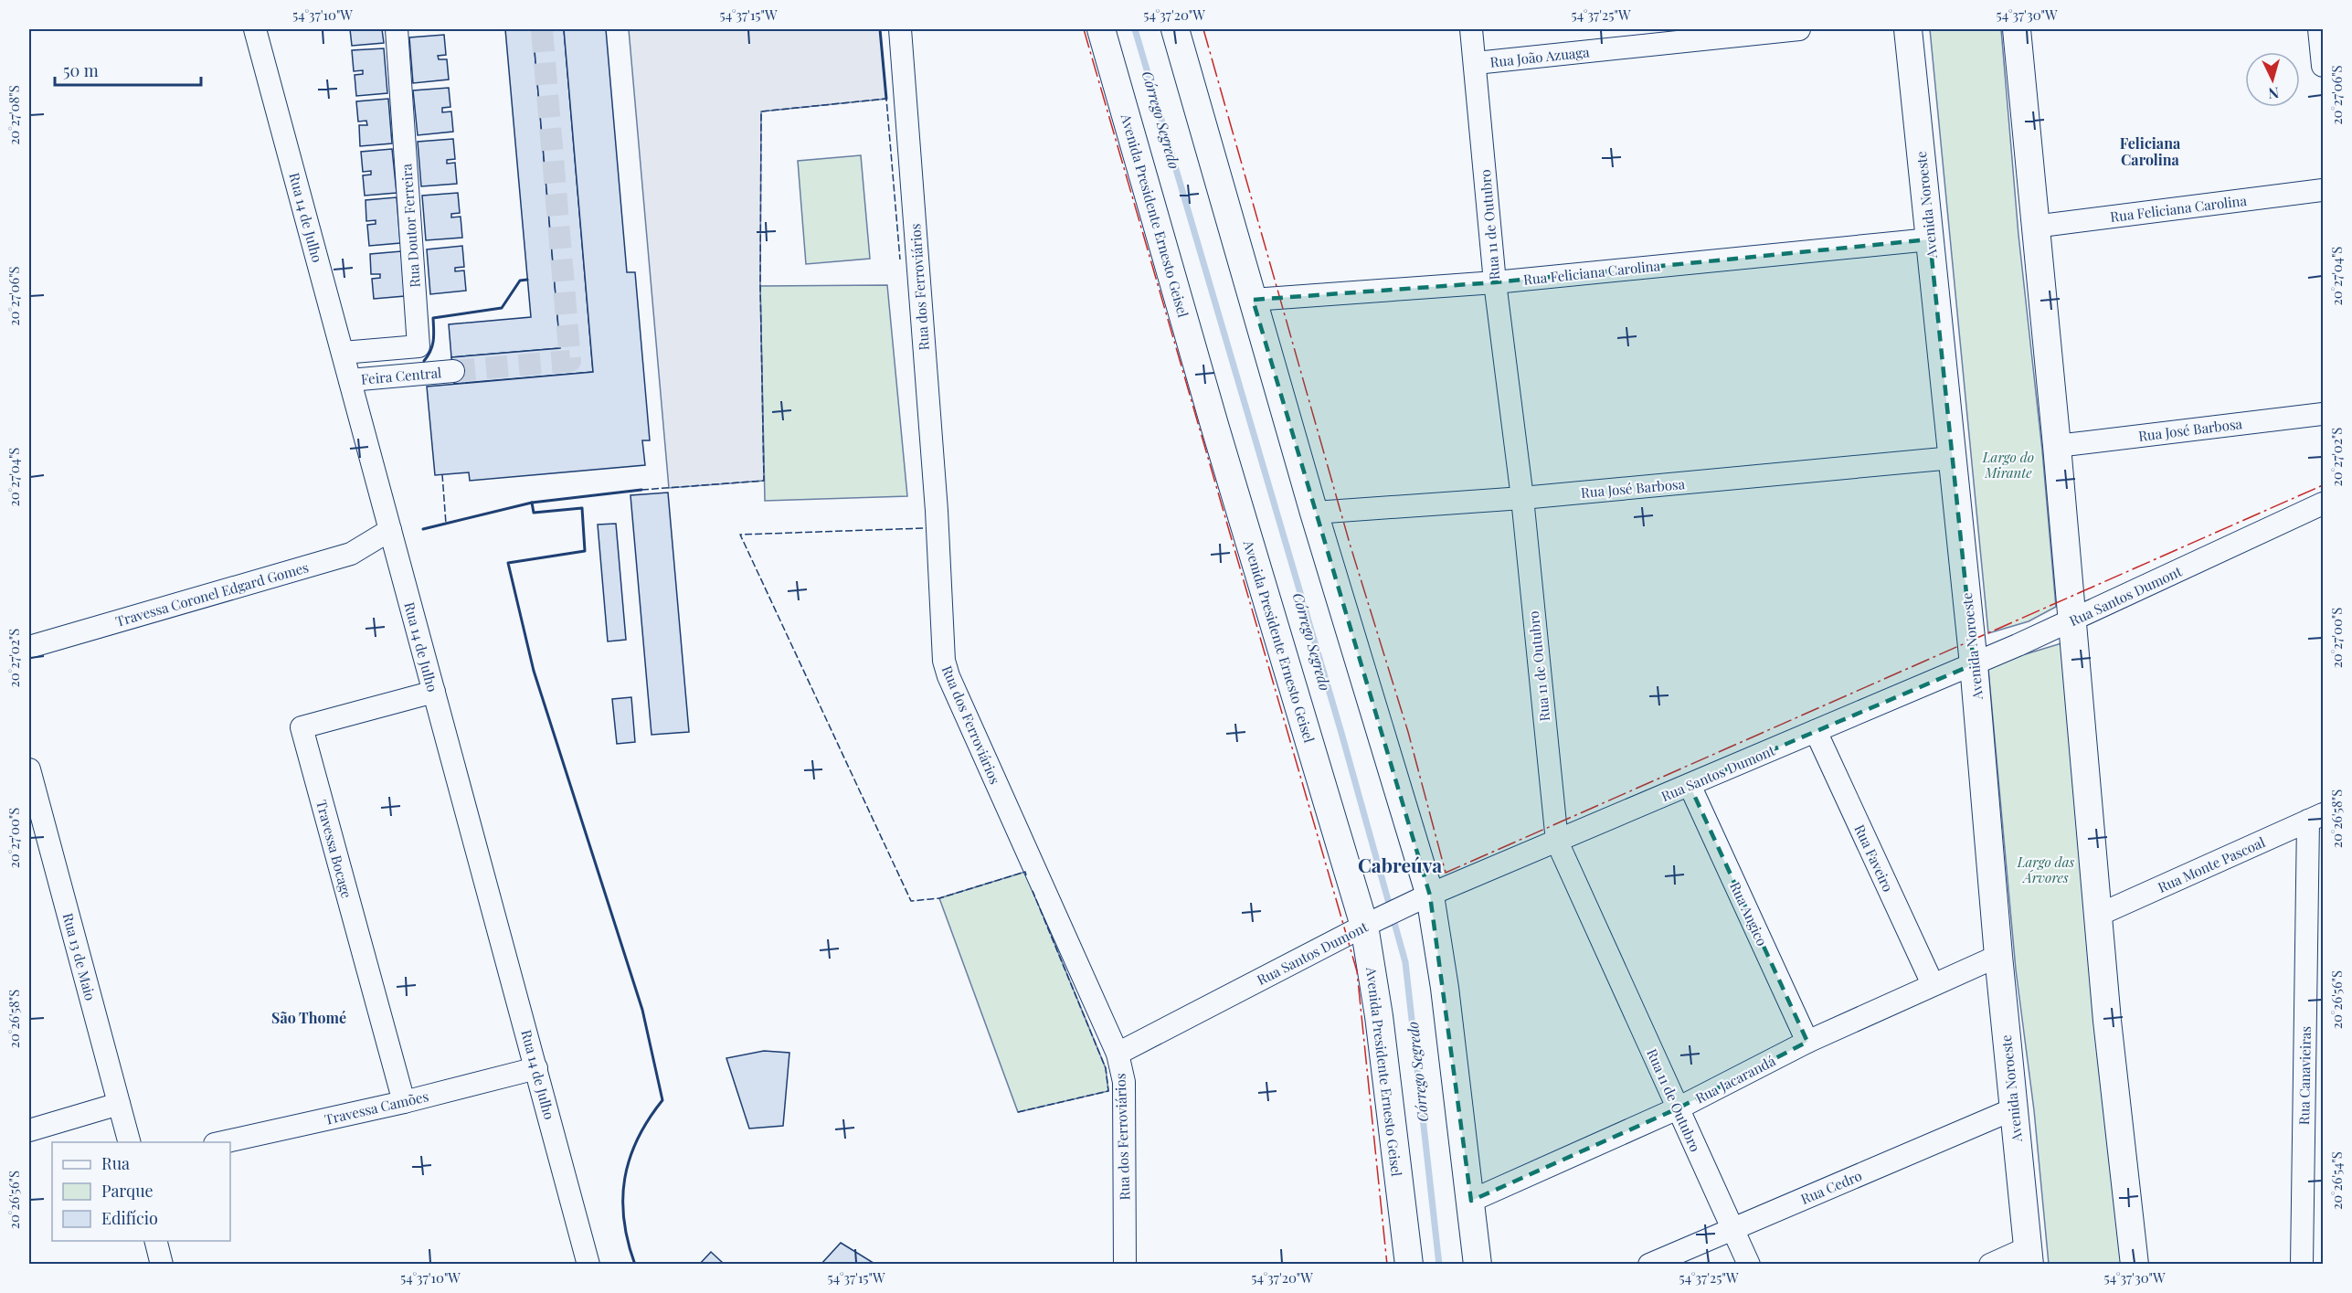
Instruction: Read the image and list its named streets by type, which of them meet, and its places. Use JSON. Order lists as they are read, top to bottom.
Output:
{
  "streets": {
    "main road": ["Avenida Noroeste", "Avenida Presidente Ernesto Geisel"],
    "street": [
      "Rua João Azuaga",
      "Rua Feliciana Carolina",
      "Rua 14 de Julho",
      "Rua 11 de Outubro",
      "Rua Doutor Ferreira",
      "Rua dos Ferroviários",
      "Feira Central",
      "Rua José Barbosa",
      "Travessa Coronel Edgard Gomes",
      "Rua Santos Dumont",
      "Travessa Bocage",
      "Rua Faveiro",
      "Rua Monte Pascoal",
      "Rua Angico",
      "Rua 13 de Maio",
      "Rua Canavieiras",
      "Rua Jacarandá",
      "Travessa Camões",
      "Rua Cedro"
    ]
  },
  "crossings": [
    ["Rua João Azuaga", "Rua 11 de Outubro"],
    ["Avenida Noroeste", "Rua Feliciana Carolina"],
    ["Avenida Noroeste", "Rua José Barbosa"],
    ["Avenida Noroeste", "Rua Santos Dumont"],
    ["Avenida Noroeste", "Rua Jacarandá"],
    ["Avenida Noroeste", "Rua Cedro"],
    ["Rua Feliciana Carolina", "Rua 11 de Outubro"],
    ["Avenida Presidente Ernesto Geisel", "Rua Santos Dumont"],
    ["Rua 14 de Julho", "Rua Doutor Ferreira"],
    ["Rua 14 de Julho", "Feira Central"],
    ["Rua 14 de Julho", "Travessa Coronel Edgard Gomes"],
    ["Rua 14 de Julho", "Travessa Bocage"],
    ["Rua 14 de Julho", "Travessa Camões"],
    ["Rua 11 de Outubro", "Rua José Barbosa"],
    ["Rua 11 de Outubro", "Rua Santos Dumont"],
    ["Rua 11 de Outubro", "Rua Jacarandá"],
    ["Rua 11 de Outubro", "Rua Cedro"],
    ["Rua dos Ferroviários", "Rua Santos Dumont"],
    ["Rua Santos Dumont", "Rua Faveiro"],
    ["Rua Santos Dumont", "Rua Angico"],
    ["Travessa Bocage", "Travessa Camões"],
    ["Rua Faveiro", "Rua Jacarandá"],
    ["Rua Monte Pascoal", "Rua Canavieiras"],
    ["Rua Angico", "Rua Jacarandá"]
  ],
  "districts": ["Feliciana Carolina", "Cabreúva", "São Thomé"],
  "water": ["Córrego Segredo"],
  "parks": ["Largo do Mirante", "Largo das Árvores"],
  "legend": ["Rua", "Parque", "Edifício"],
  "scale_bar": "50 m",
  "north": "bottom",
  "coordinates": [
    "54°37'10\"W",
    "54°37'15\"W",
    "54°37'20\"W",
    "54°37'25\"W",
    "54°37'30\"W",
    "20°27'06\"S",
    "20°27'08\"S",
    "20°27'04\"S",
    "20°27'02\"S",
    "20°27'00\"S",
    "20°26'58\"S",
    "20°26'56\"S",
    "20°26'54\"S"
  ]
}
